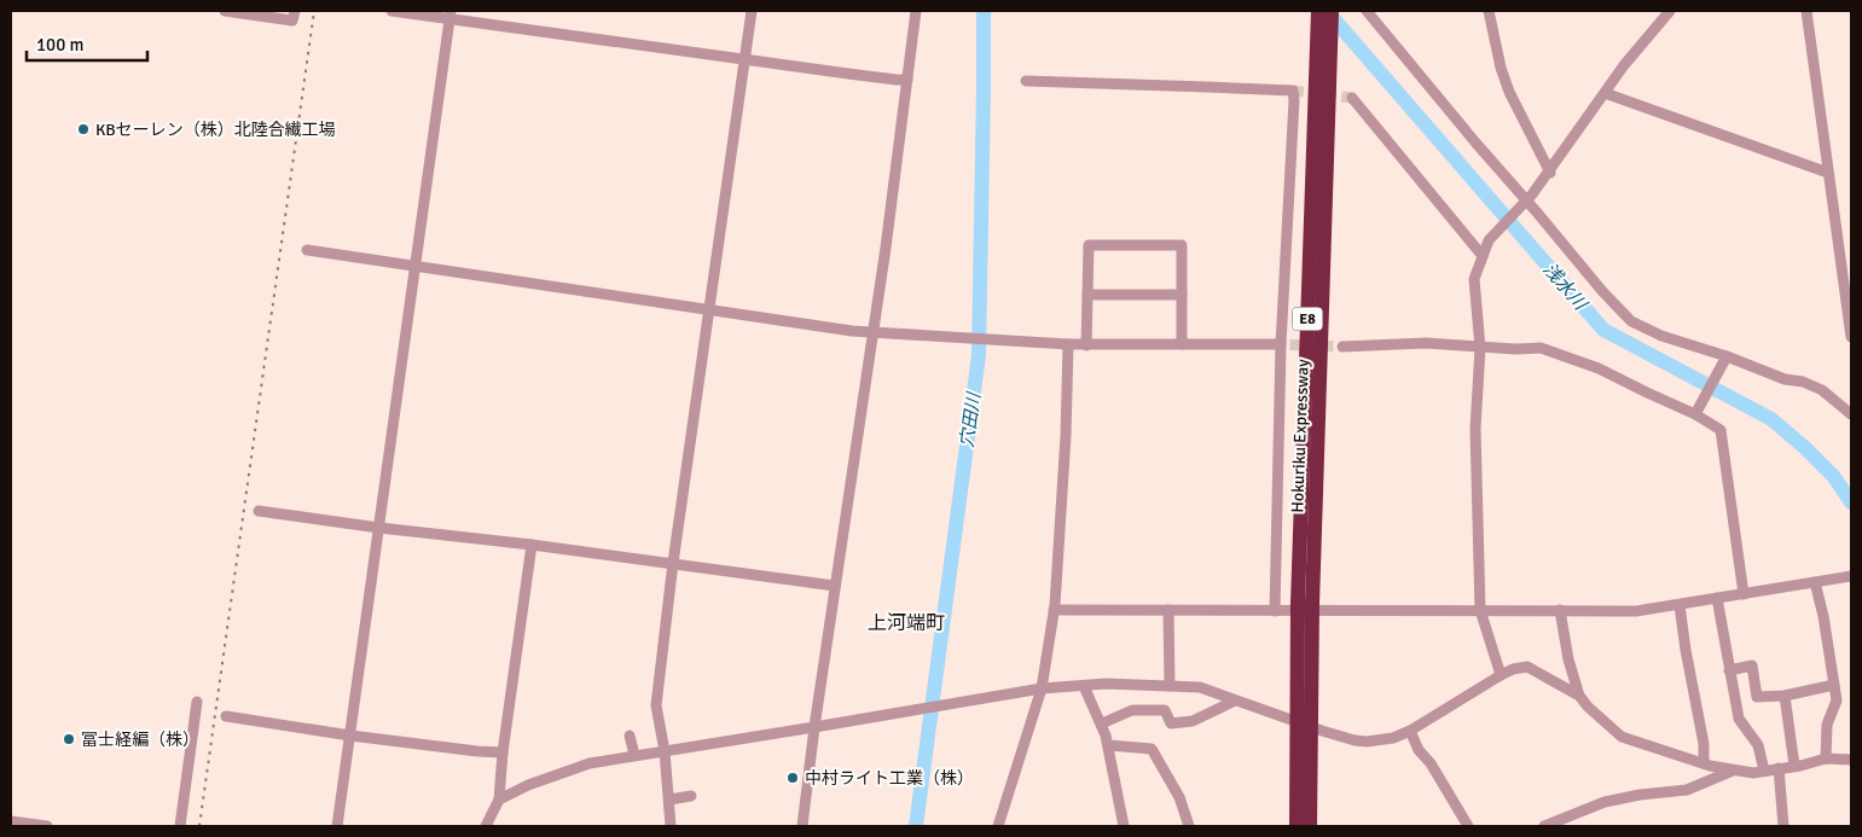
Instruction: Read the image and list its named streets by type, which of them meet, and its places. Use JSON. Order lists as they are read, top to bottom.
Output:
{
  "streets": {
    "highway": ["E8", "Hokuriku Expressway"]
  },
  "districts": ["上河端町"],
  "water": ["浅水川", "穴田川"],
  "places": ["KBセーレン（株）北陸合繊工場", "冨士経編（株）", "中村ライト工業（株）"],
  "scale_bar": "100 m"
}
